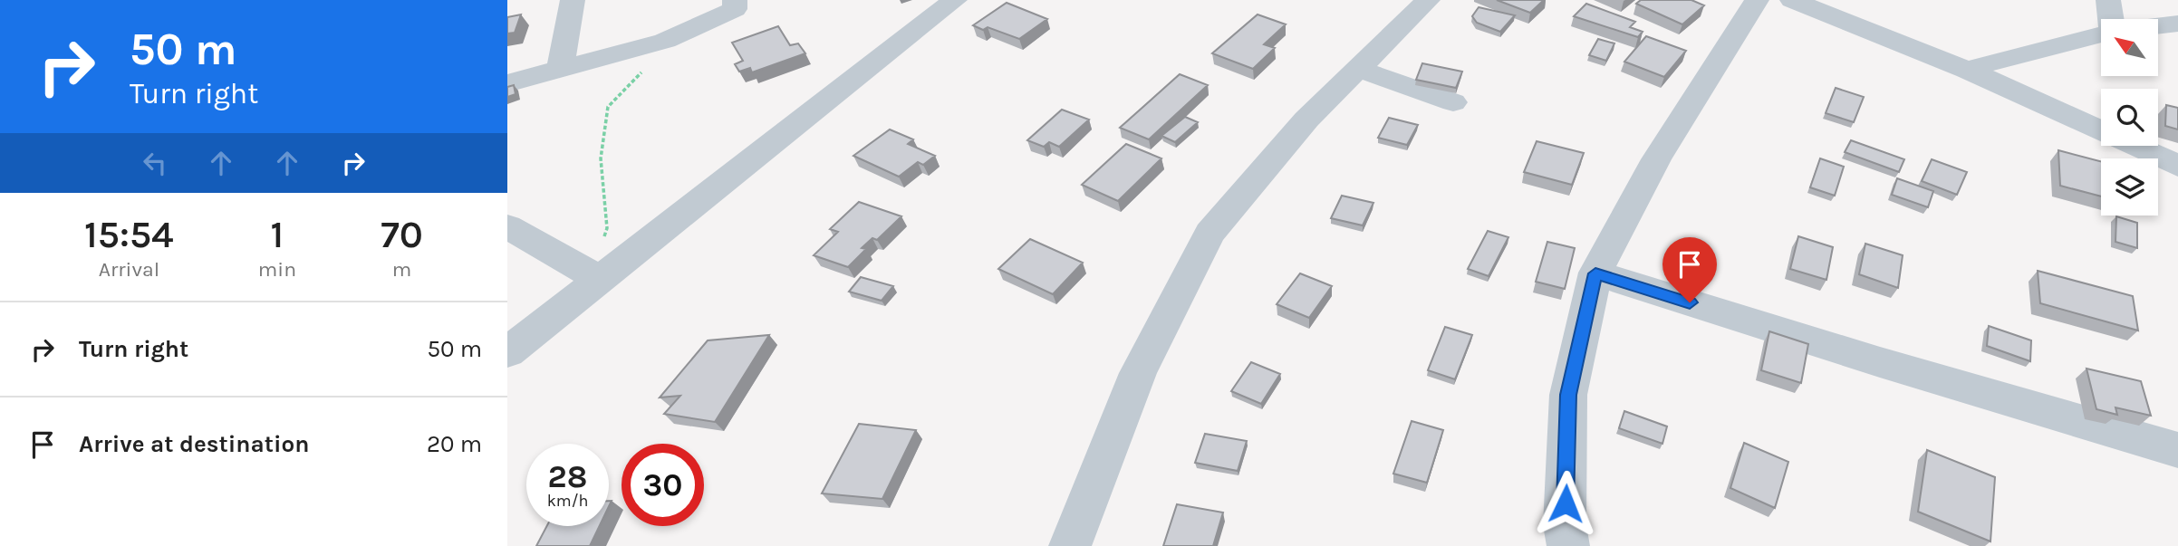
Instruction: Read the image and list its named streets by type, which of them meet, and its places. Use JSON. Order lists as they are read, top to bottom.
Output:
{
  "north": "top left",
  "page": {
    "turn": ["50 m", "Turn right"],
    "eta": [
      "15:54",
      "Arrival",
      "1",
      "min",
      "70",
      "m"
    ],
    "list": [
      {
        "name": "Turn right",
        "value": "50 m"
      },
      {
        "name": "Arrive at destination",
        "value": "20 m"
      }
    ],
    "speed": "28 km/h",
    "limit": "30"
  }
}
